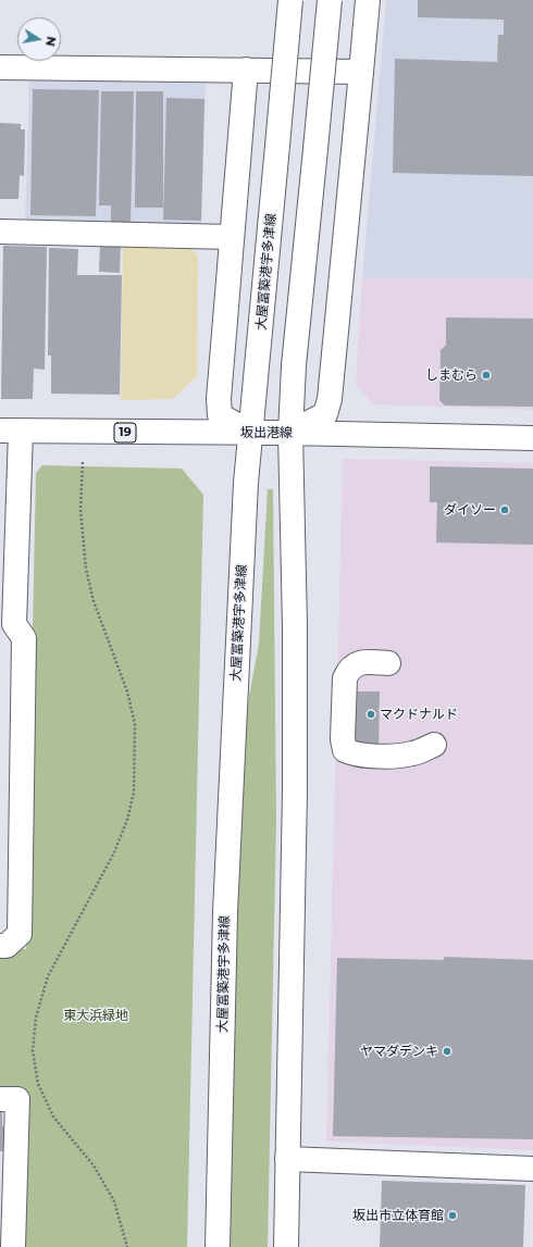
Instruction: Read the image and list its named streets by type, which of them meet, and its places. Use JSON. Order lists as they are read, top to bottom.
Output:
{
  "streets": {
    "main road": ["大屋冨築港宇多津線", "19", "坂出港線"]
  },
  "crossings": [
    ["大屋冨築港宇多津線", "坂出港線"]
  ],
  "parks": ["東大浜緑地"],
  "places": [
    "しまむら",
    "ダイソー",
    "マクドナルド",
    "ヤマダデンキ",
    "坂出市立体育館"
  ],
  "north": "right"
}
